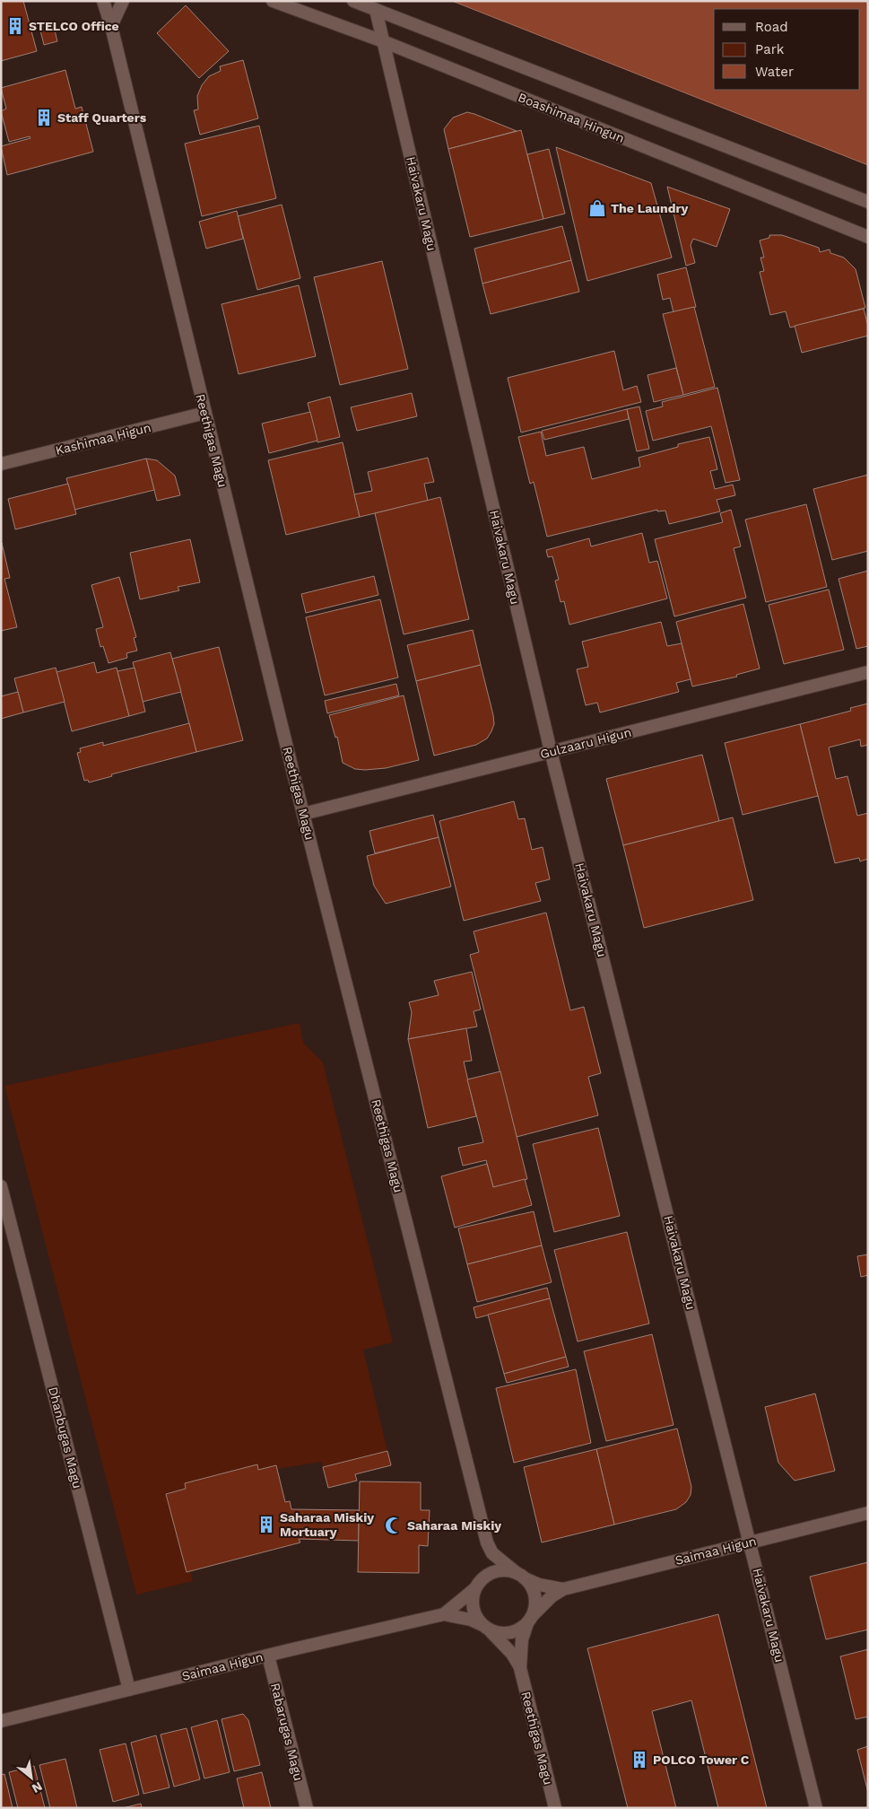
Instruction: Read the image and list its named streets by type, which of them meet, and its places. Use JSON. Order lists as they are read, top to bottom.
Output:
{
  "streets": {
    "street": [
      "Boashimaa Hingun",
      "Haivakaru Magu",
      "Kashimaa Higun",
      "Reethigas Magu",
      "Gulzaaru Higun",
      "Dhanbugas Magu",
      "Saimaa Higun",
      "Rabarugas Magu"
    ]
  },
  "crossings": [
    ["Boashimaa Hingun", "Haivakaru Magu"],
    ["Haivakaru Magu", "Gulzaaru Higun"],
    ["Haivakaru Magu", "Saimaa Higun"],
    ["Kashimaa Higun", "Reethigas Magu"],
    ["Reethigas Magu", "Gulzaaru Higun"],
    ["Reethigas Magu", "Saimaa Higun"],
    ["Dhanbugas Magu", "Saimaa Higun"],
    ["Saimaa Higun", "Rabarugas Magu"]
  ],
  "places": {
    "building": [
      "STELCO Office",
      "Staff Quarters",
      "Saharaa Miskiy Mortuary",
      "POLCO Tower C"
    ],
    "shop": ["The Laundry"],
    "mosque": ["Saharaa Miskiy"]
  },
  "legend": ["Road", "Park", "Water"],
  "north": "bottom right"
}
